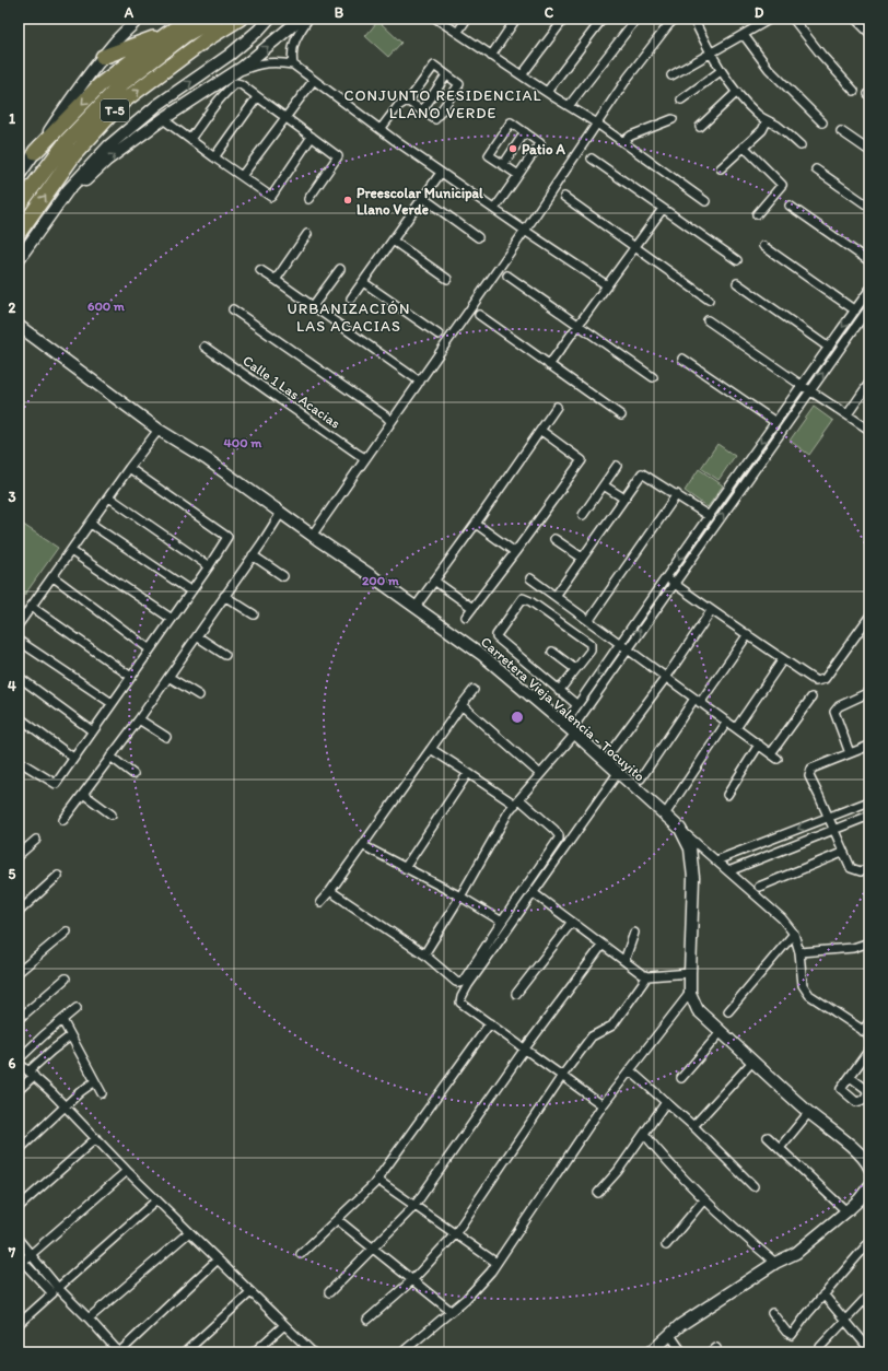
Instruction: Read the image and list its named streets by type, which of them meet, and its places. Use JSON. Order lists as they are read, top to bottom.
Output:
{
  "streets": {
    "highway": ["T-5"],
    "street": ["Calle 1 Las Acacias", "Carretera Vieja Valencia - Tocuyito"]
  },
  "districts": ["CONJUNTO RESIDENCIAL LLANO VERDE", "URBANIZACIÓN LAS ACACIAS"],
  "places": ["Patio A", "Preescolar Municipal Llano Verde"],
  "grid": {
    "columns": [
      "A",
      "B",
      "C",
      "D"
    ],
    "rows": [
      "1",
      "2",
      "3",
      "4",
      "5",
      "6",
      "7"
    ]
  },
  "rings": ["600 m", "400 m", "200 m"]
}
